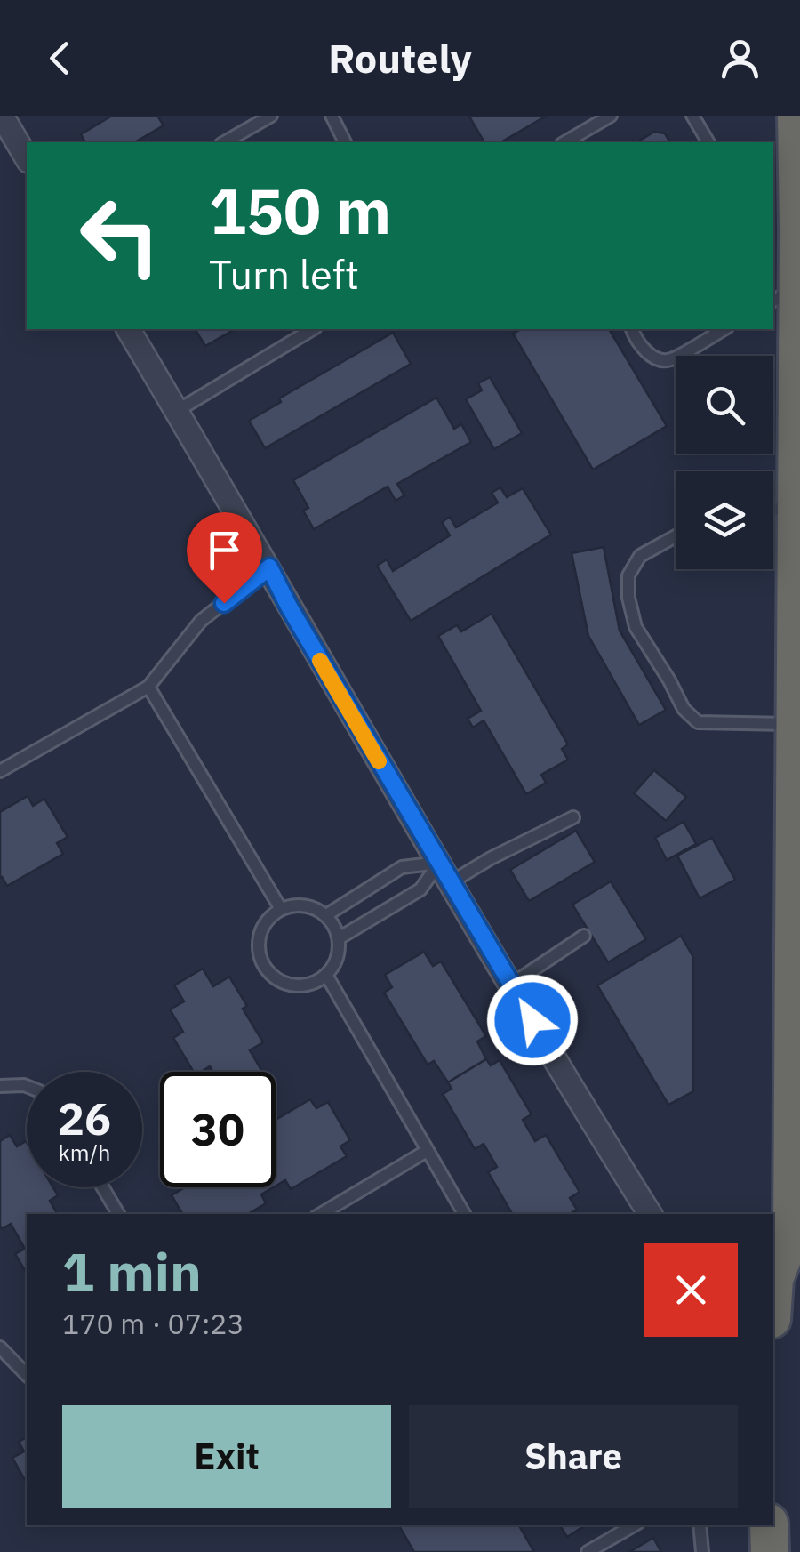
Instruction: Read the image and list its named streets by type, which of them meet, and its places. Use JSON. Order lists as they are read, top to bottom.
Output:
{
  "page": {
    "header": "Routely",
    "turn": ["150 m", "Turn left"],
    "speed": "26 km/h",
    "limit": "30",
    "heading": ["1 min", "170 m · 07:23"],
    "buttons": ["Exit", "Share"]
  }
}
